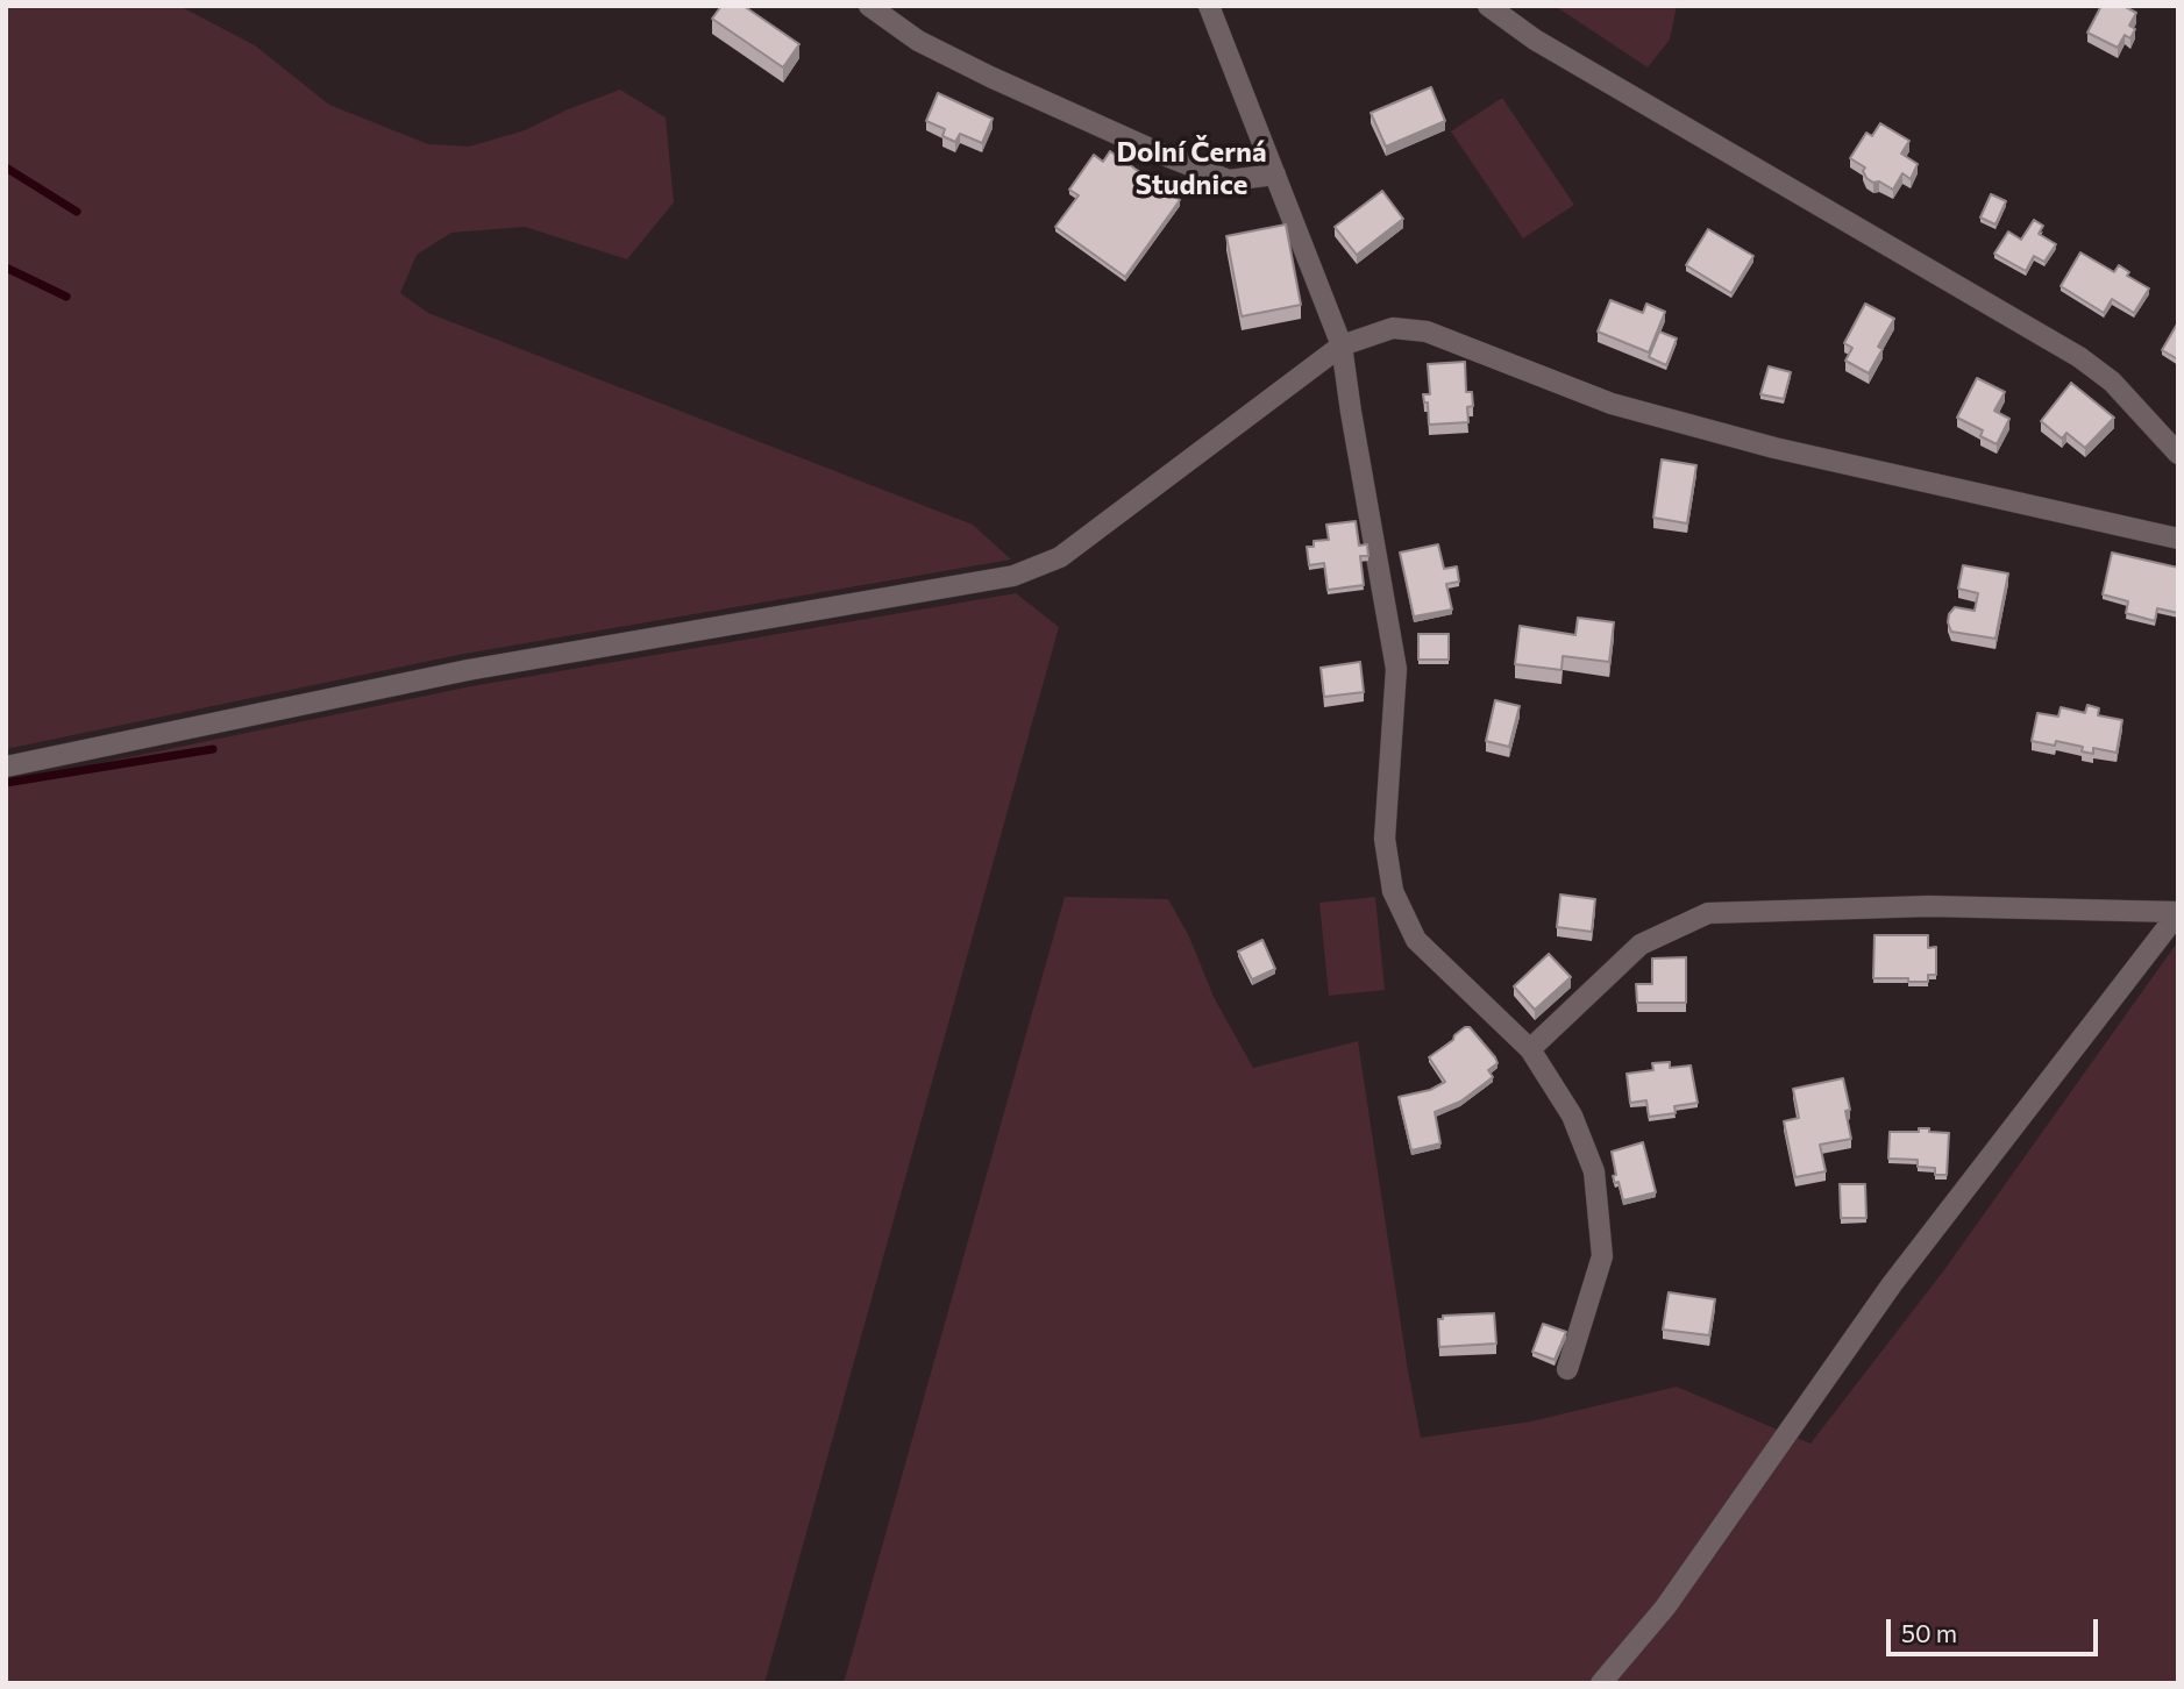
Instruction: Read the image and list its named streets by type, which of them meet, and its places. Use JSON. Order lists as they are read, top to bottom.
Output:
{
  "districts": ["Dolní Černá Studnice"],
  "scale_bar": "50 m"
}
